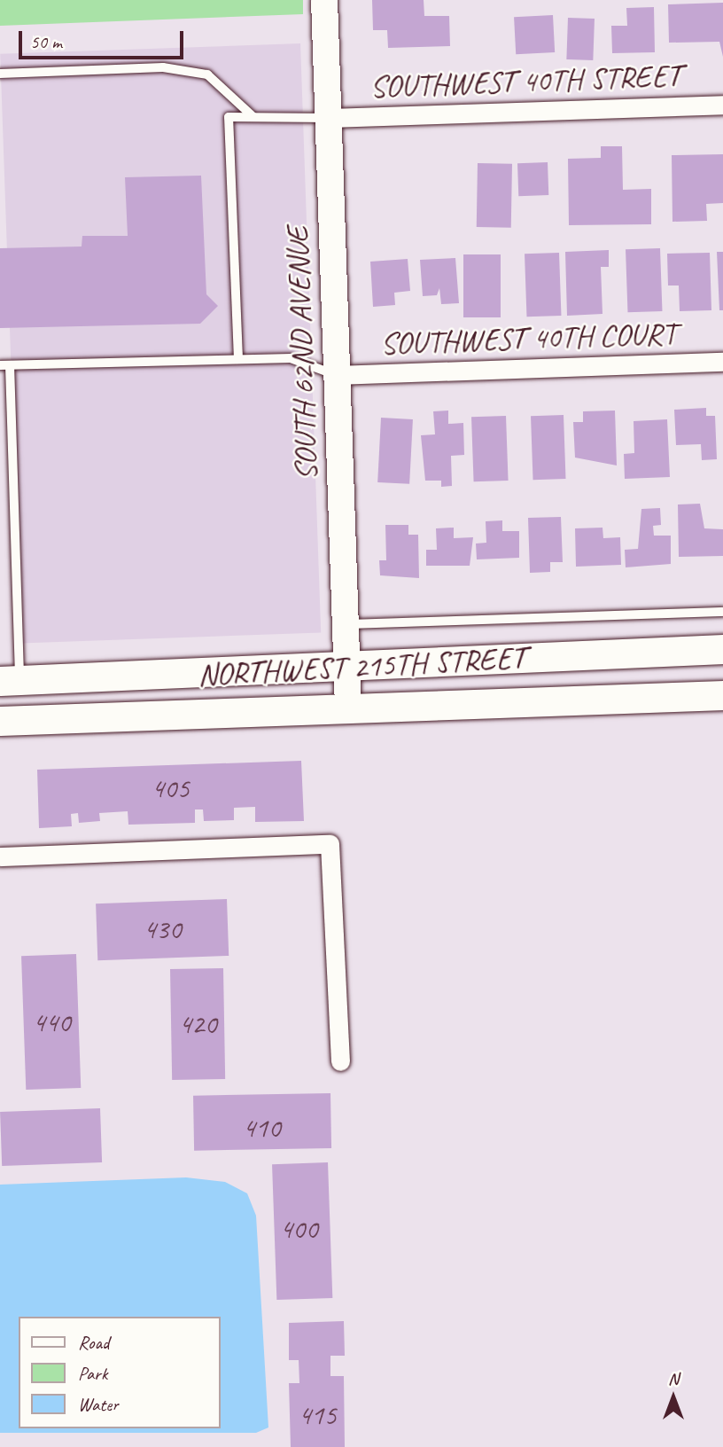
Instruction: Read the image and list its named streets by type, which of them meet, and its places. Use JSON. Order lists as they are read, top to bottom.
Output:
{
  "streets": {
    "main road": ["NORTHWEST 215TH STREET"],
    "street": ["SOUTHWEST 40TH STREET", "SOUTHWEST 40TH COURT", "SOUTH 62ND AVENUE"]
  },
  "crossings": [
    ["SOUTHWEST 40TH STREET", "SOUTH 62ND AVENUE"],
    ["SOUTHWEST 40TH COURT", "SOUTH 62ND AVENUE"],
    ["SOUTH 62ND AVENUE", "NORTHWEST 215TH STREET"]
  ],
  "house_numbers": [
    "405",
    "430",
    "440",
    "420",
    "410",
    "400",
    "415"
  ],
  "legend": ["Road", "Park", "Water"],
  "scale_bar": "50 m",
  "north": "top"
}
